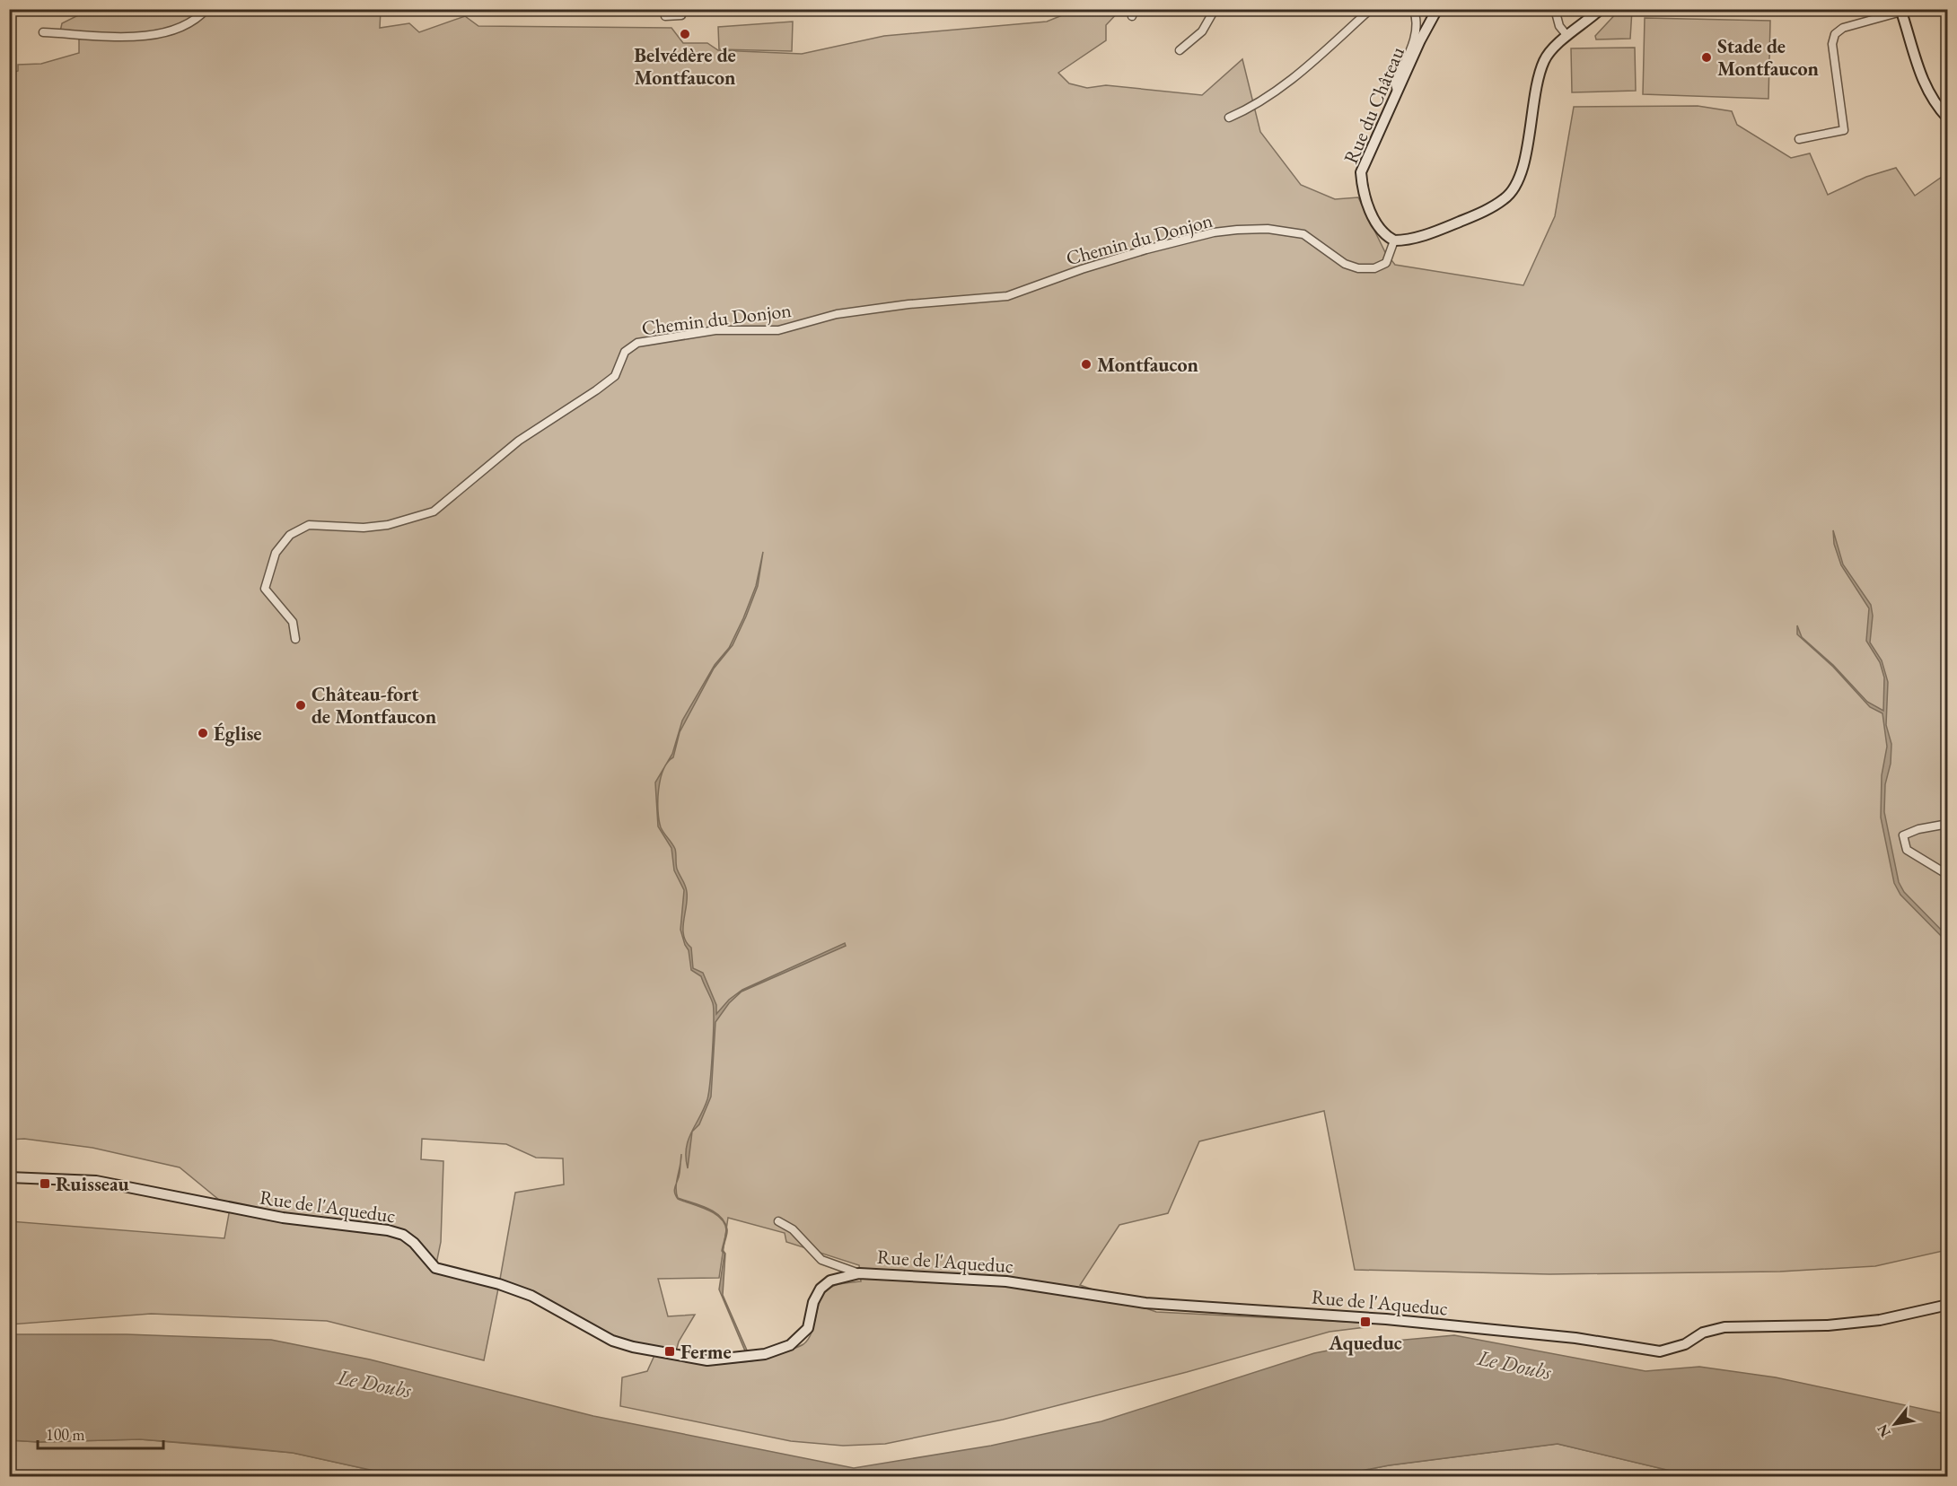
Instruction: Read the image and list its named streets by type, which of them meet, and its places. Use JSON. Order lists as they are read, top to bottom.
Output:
{
  "streets": {
    "street": ["Rue du Château", "Chemin du Donjon", "Rue de l'Aqueduc"]
  },
  "crossings": [
    ["Rue du Château", "Chemin du Donjon"]
  ],
  "water": ["Le Doubs"],
  "places": {
    "other": [
      "Belvédère de Montfaucon",
      "Stade de Montfaucon",
      "Montfaucon",
      "Château-fort de Montfaucon",
      "Église"
    ],
    "transit": ["Ruisseau", "Aqueduc", "Ferme"]
  },
  "scale_bar": "100 m",
  "north": "bottom left"
}
